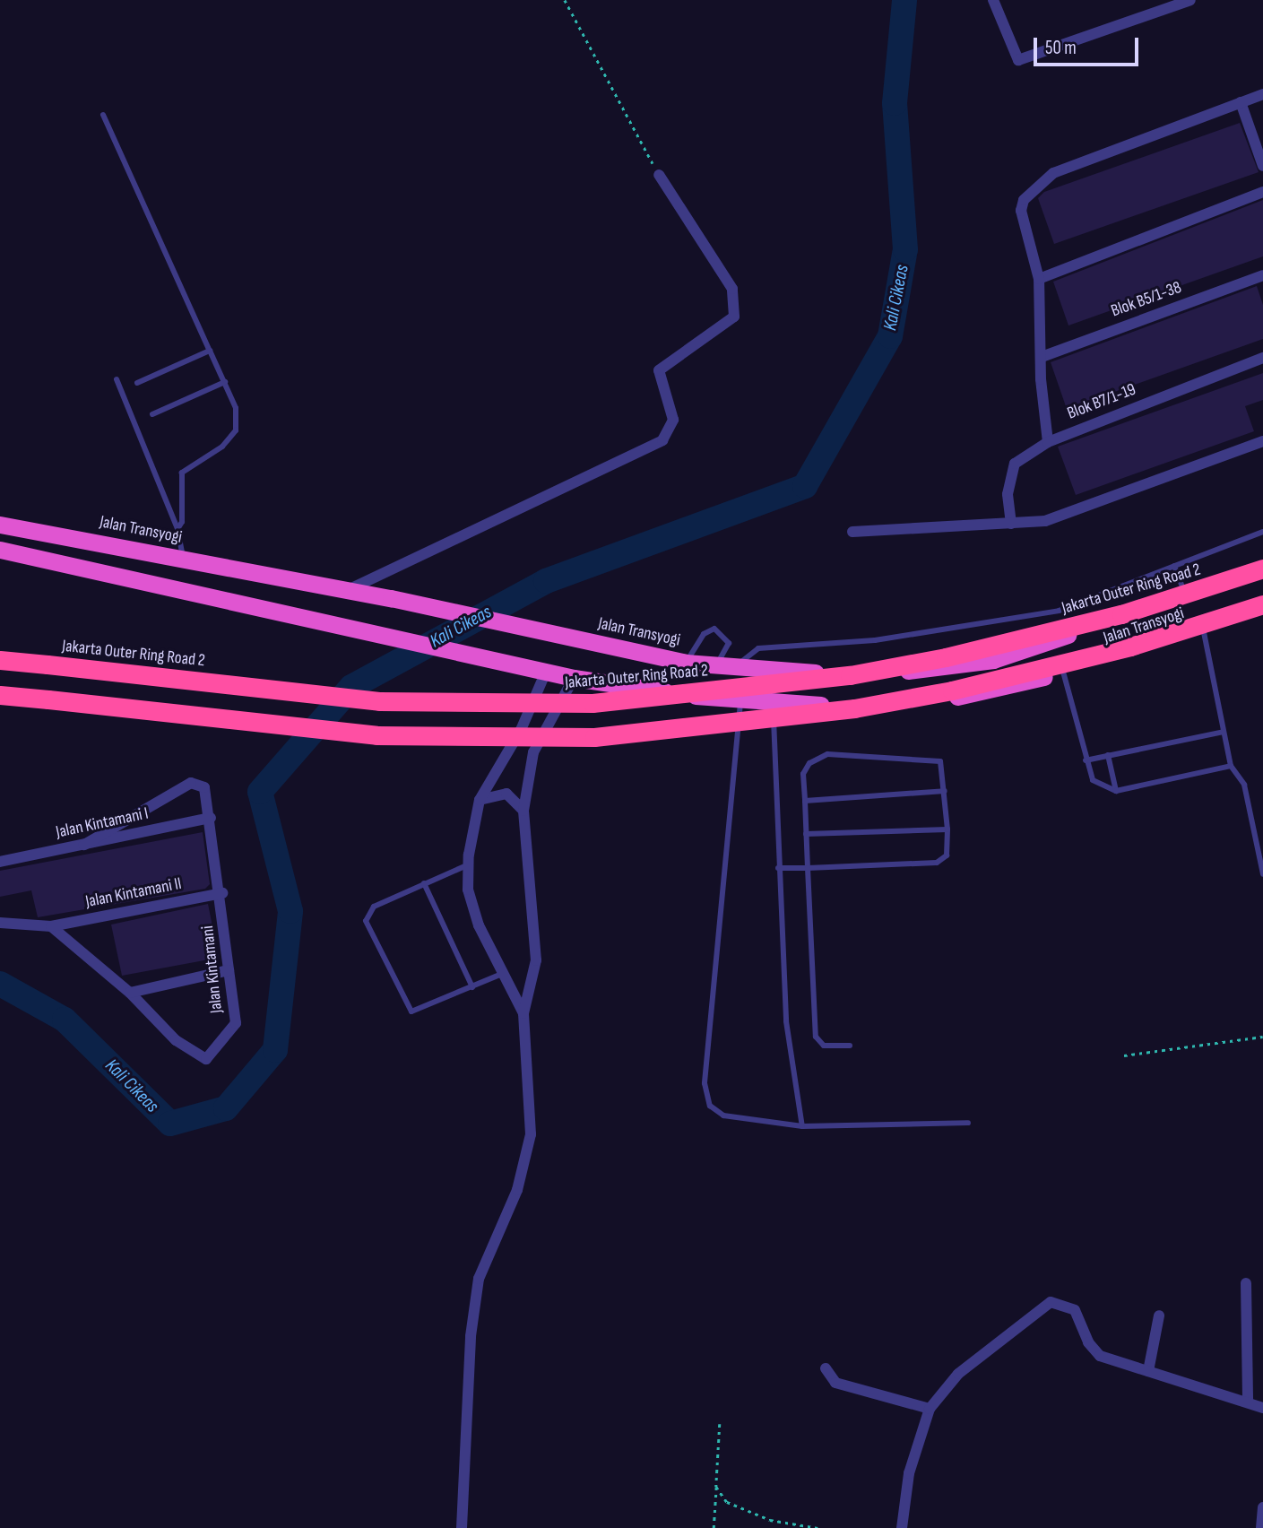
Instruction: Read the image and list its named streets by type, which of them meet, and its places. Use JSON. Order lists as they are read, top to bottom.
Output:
{
  "streets": {
    "highway": ["Jalan Transyogi", "Jakarta Outer Ring Road 2"],
    "street": [
      "Blok B5/1-38",
      "Blok B7/1-19",
      "Jalan Kintamani I",
      "Jalan Kintamani II",
      "Jalan Kintamani"
    ]
  },
  "crossings": [
    ["Jalan Kintamani I", "Jalan Kintamani"],
    ["Jalan Kintamani II", "Jalan Kintamani"]
  ],
  "water": ["Kali Cikeas"],
  "scale_bar": "50 m"
}
